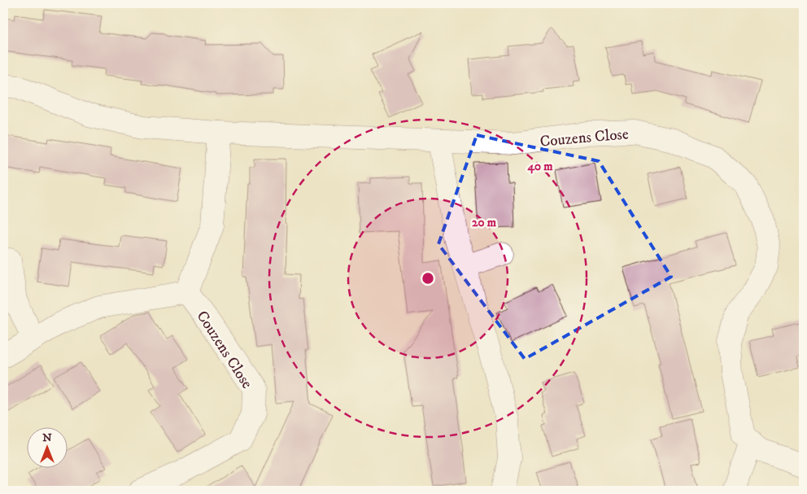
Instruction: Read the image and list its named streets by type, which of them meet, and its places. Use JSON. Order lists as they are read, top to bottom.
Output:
{
  "streets": {
    "street": ["Couzens Close"]
  },
  "north": "top",
  "rings": ["40 m", "20 m"]
}
